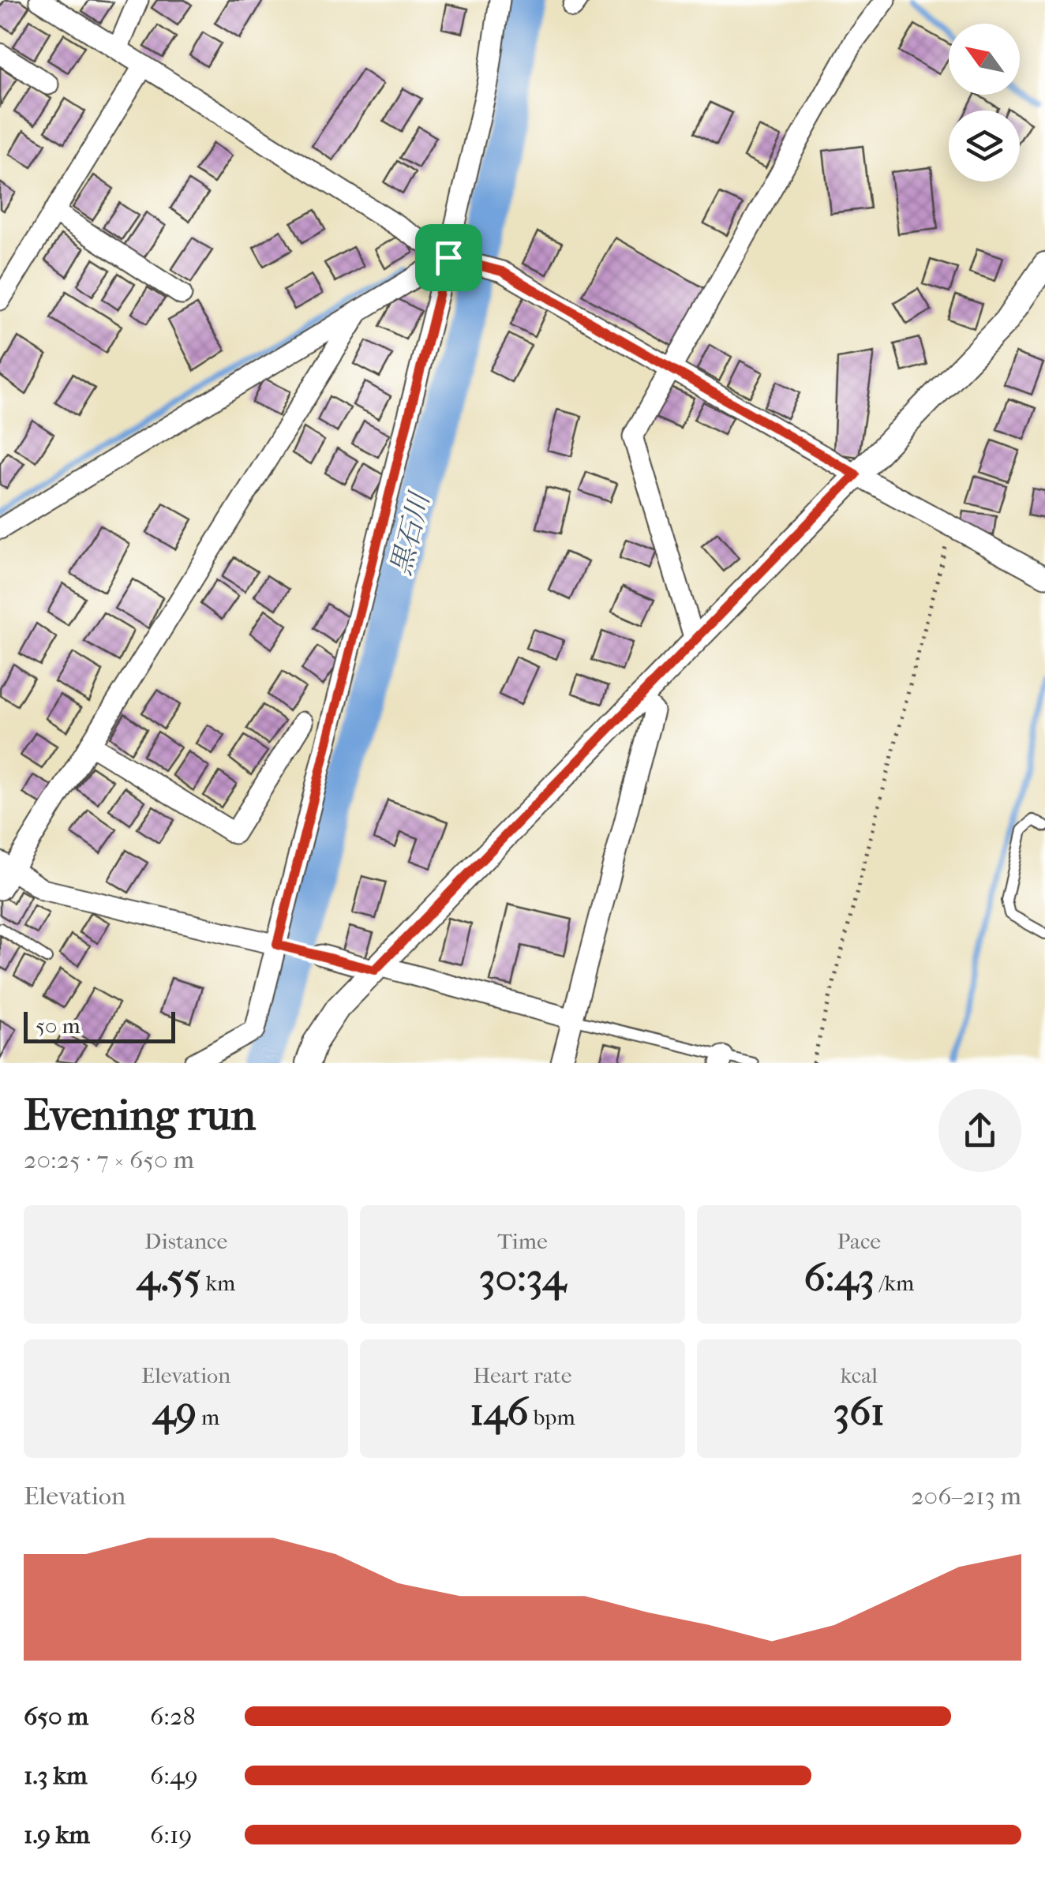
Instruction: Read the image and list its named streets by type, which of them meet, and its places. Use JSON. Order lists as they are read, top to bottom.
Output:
{
  "water": ["黒石川"],
  "scale_bar": "50 m",
  "north": "top left",
  "page": {
    "scale": "50 m",
    "heading": ["Evening run", "20:25 · 7 × 650 m"],
    "stats": [
      ["Distance", "4.55 km"],
      ["Time", "30:34"],
      ["Pace", "6:43 /km"],
      ["Elevation", "49 m"],
      ["Heart rate", "146 bpm"],
      ["kcal", "361"]
    ],
    "chart": ["Elevation", "206–213 m"],
    "list": [
      {
        "name": "650 m",
        "note": "6:28"
      },
      {
        "name": "1.3 km",
        "note": "6:49"
      },
      {
        "name": "1.9 km",
        "note": "6:19"
      }
    ]
  }
}
